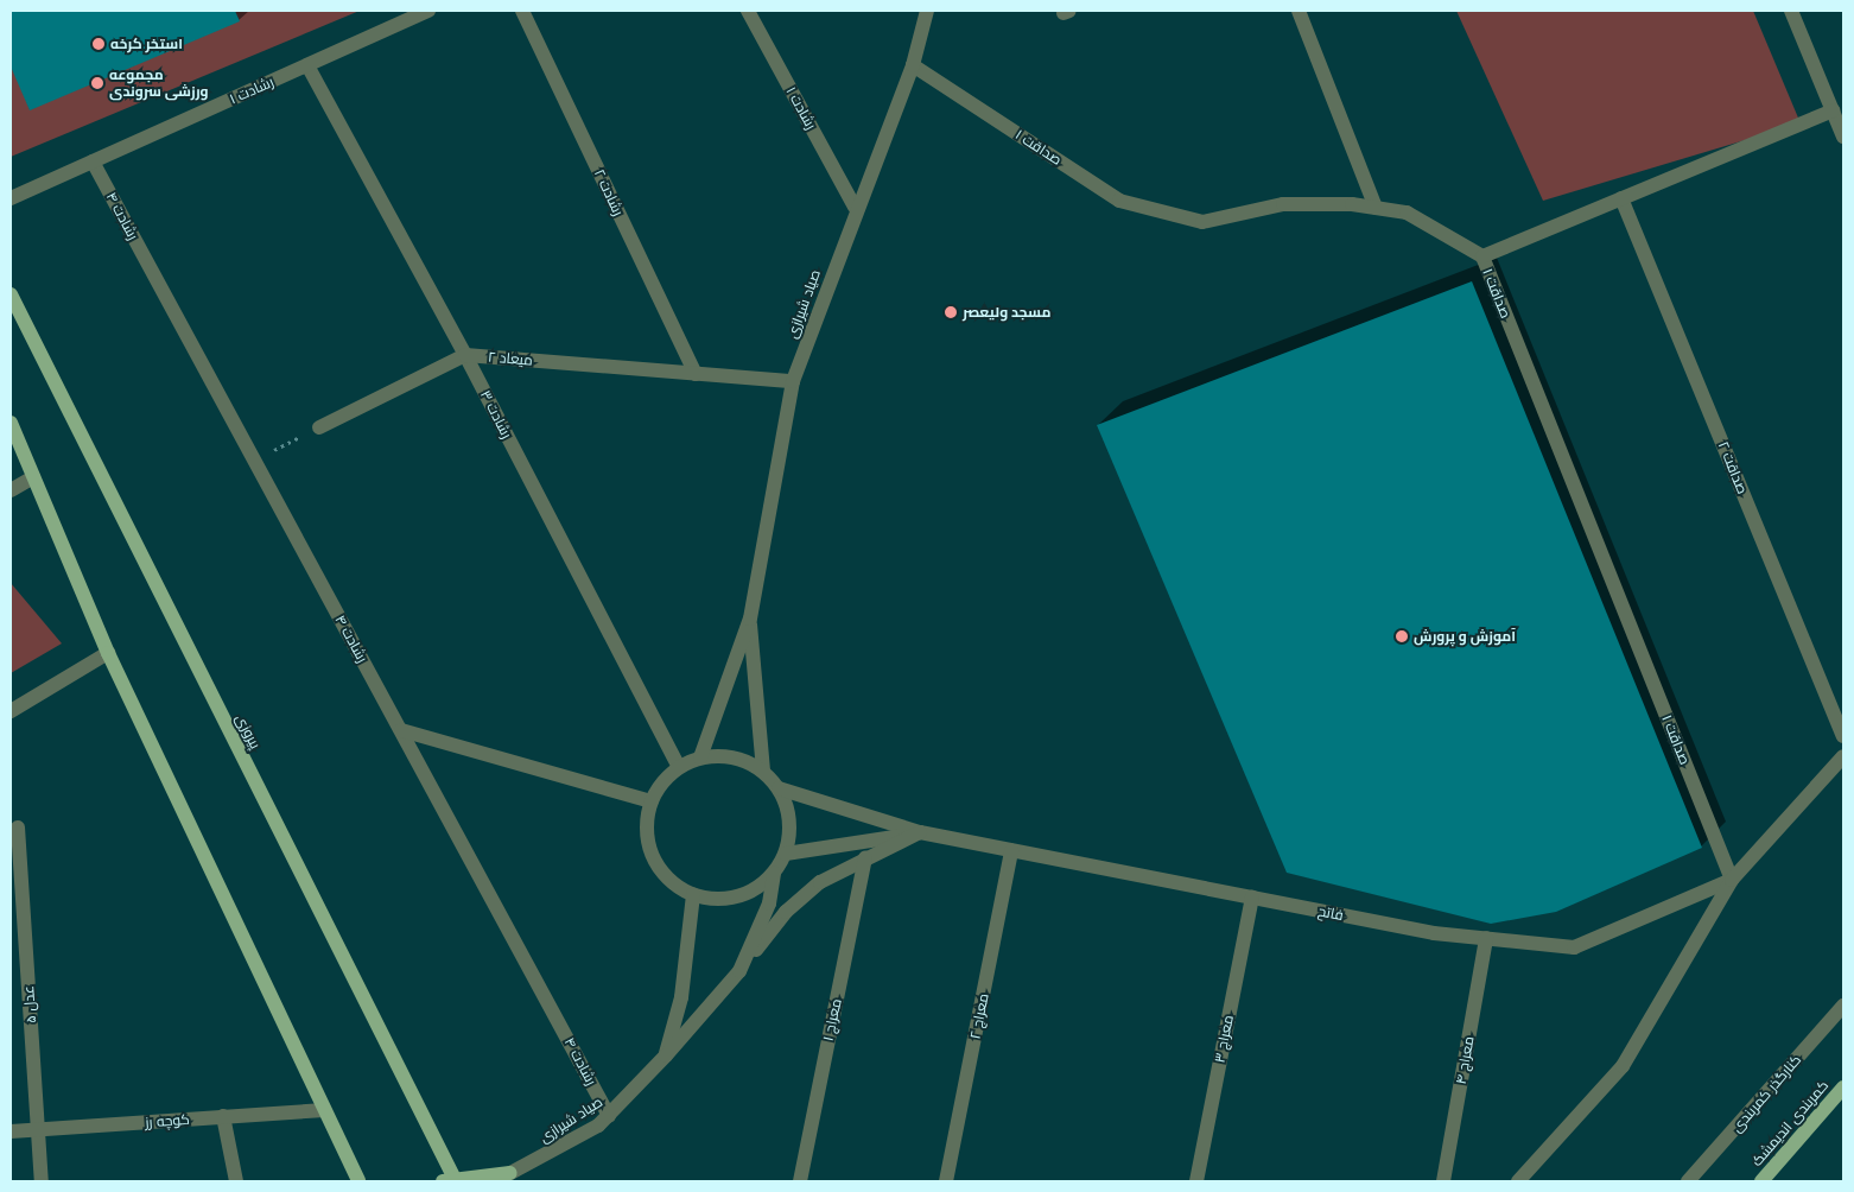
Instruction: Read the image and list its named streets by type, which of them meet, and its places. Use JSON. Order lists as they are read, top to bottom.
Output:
{
  "streets": {
    "main road": ["صیاد شیرازی", "پیروزی", "کمربندی اندیمشک"],
    "street": [
      "رشادت ۱",
      "صداقت ۱",
      "رشادت ۲",
      "رشادت ۴",
      "میعاد ۲",
      "رشادت ۳",
      "صداقت ۲",
      "فاتح",
      "عدل ۵",
      "معراج ۲",
      "معراج ۱",
      "معراج ۳",
      "معراج ۴",
      "کنارگذر کمربندی",
      "کوچه رز"
    ]
  },
  "crossings": [
    ["رشادت ۱", "رشادت ۴"],
    ["رشادت ۱", "صیاد شیرازی"],
    ["رشادت ۱", "رشادت ۳"],
    ["صداقت ۱", "صیاد شیرازی"],
    ["صداقت ۱", "فاتح"],
    ["رشادت ۲", "میعاد ۲"],
    ["رشادت ۴", "صیاد شیرازی"],
    ["صیاد شیرازی", "میعاد ۲"],
    ["صیاد شیرازی", "پیروزی"],
    ["میعاد ۲", "رشادت ۳"],
    ["فاتح", "معراج ۲"],
    ["فاتح", "معراج ۳"],
    ["فاتح", "معراج ۴"],
    ["عدل ۵", "کوچه رز"]
  ],
  "places": [
    "استخر کرخه",
    "مجموعه ورزشی سروندی",
    "مسجد ولیعصر",
    "آموزش و پرورش"
  ]
}
